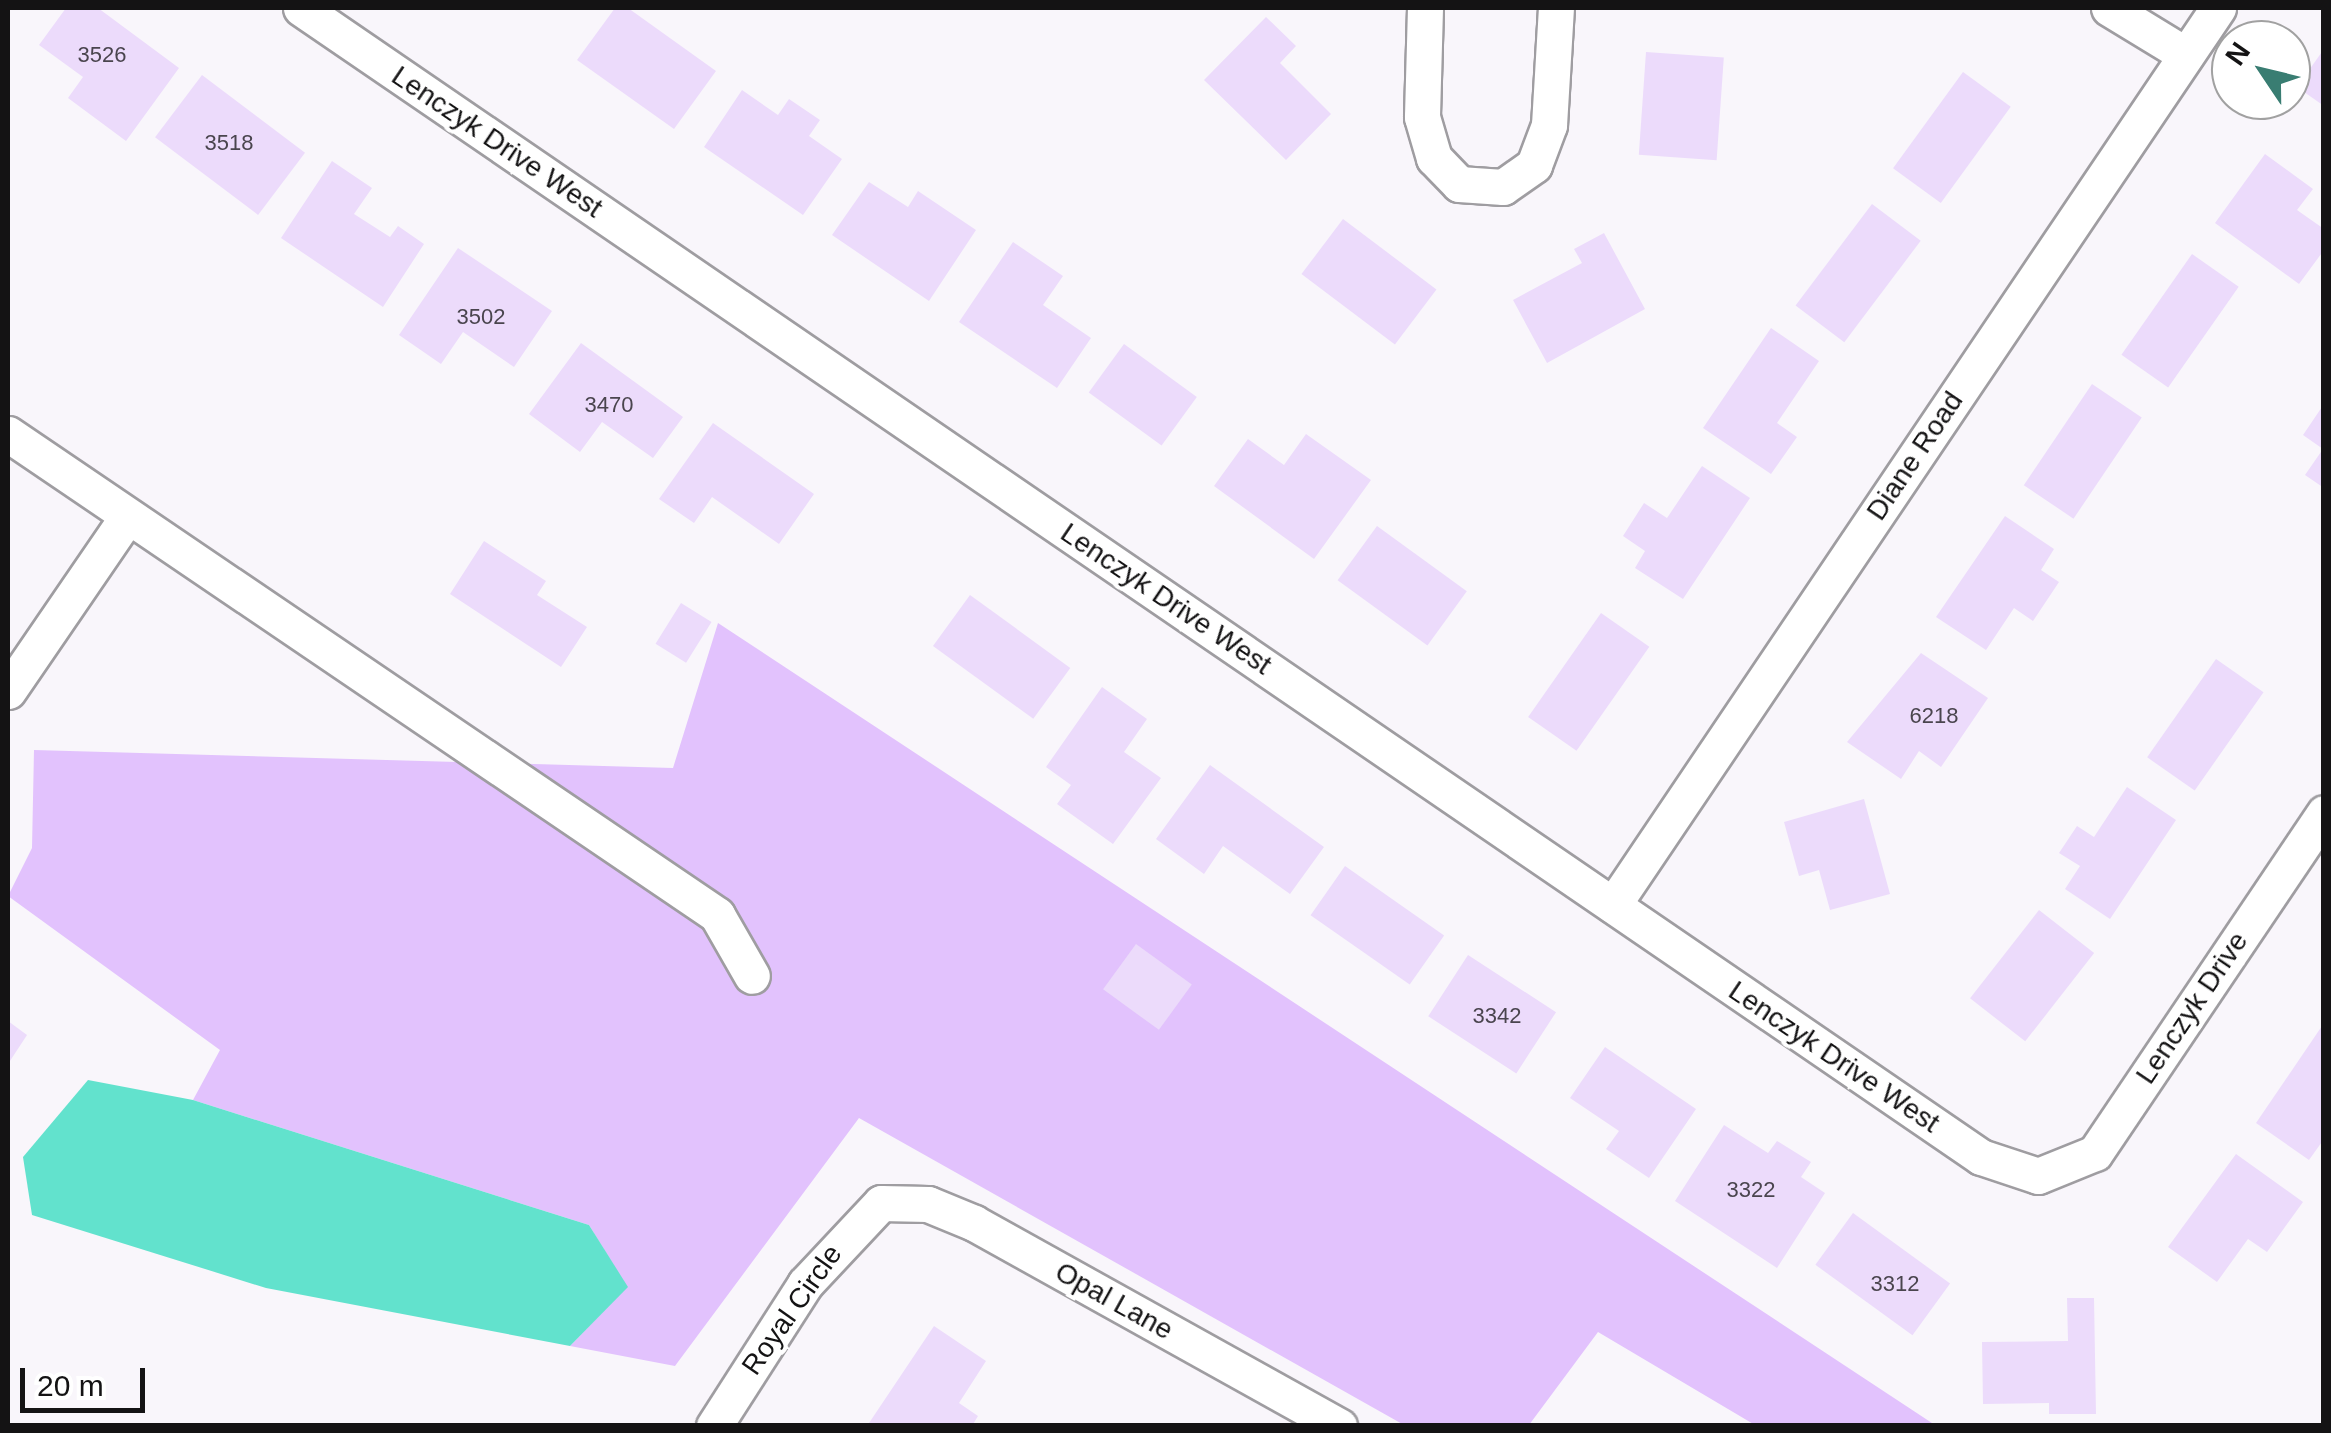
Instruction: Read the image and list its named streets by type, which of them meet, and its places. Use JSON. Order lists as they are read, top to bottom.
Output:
{
  "streets": {
    "street": [
      "Lenczyk Drive West",
      "Diane Road",
      "Lenczyk Drive",
      "Opal Lane",
      "Royal Circle"
    ]
  },
  "crossings": [
    ["Lenczyk Drive West", "Diane Road"],
    ["Lenczyk Drive West", "Lenczyk Drive"],
    ["Opal Lane", "Royal Circle"]
  ],
  "house_numbers": [
    "3526",
    "3518",
    "3502",
    "3470",
    "6218",
    "3342",
    "3322",
    "3312"
  ],
  "scale_bar": "20 m",
  "north": "top left"
}
